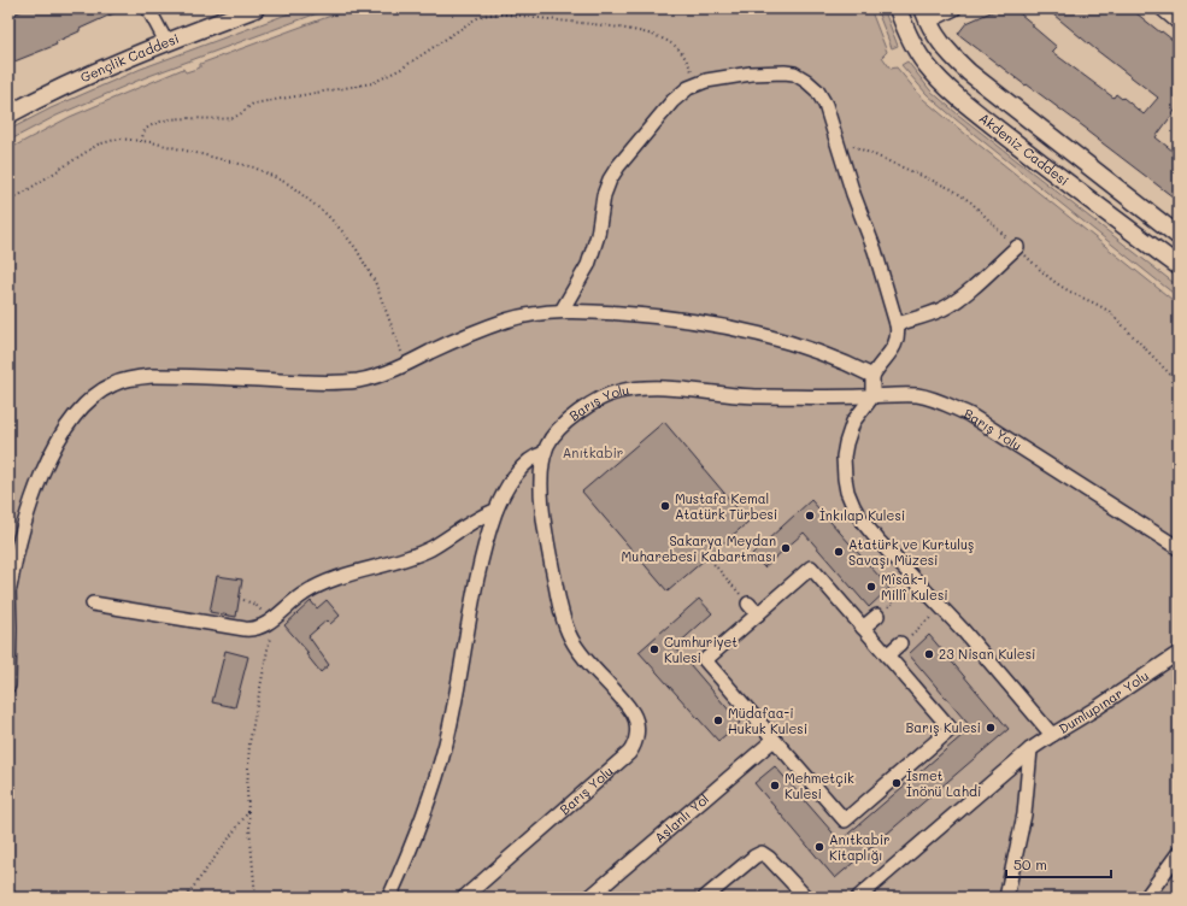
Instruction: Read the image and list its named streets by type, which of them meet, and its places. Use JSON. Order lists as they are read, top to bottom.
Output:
{
  "streets": {
    "main road": ["Gençlik Caddesi", "Akdeniz Caddesi"],
    "street": ["Barış Yolu", "Dumlupınar Yolu", "Aslanlı Yol"]
  },
  "parks": ["Anıtkabir"],
  "places": [
    "Mustafa Kemal Atatürk Türbesi",
    "İnkılap Kulesi",
    "Sakarya Meydan Muharebesi Kabartması",
    "Atatürk ve Kurtuluş Savaşı Müzesi",
    "Mîsâk-ı Millî Kulesi",
    "Cumhuriyet Kulesi",
    "23 Nisan Kulesi",
    "Müdafaa-i Hukuk Kulesi",
    "Barış Kulesi",
    "İsmet İnönü Lahdi",
    "Mehmetçik Kulesi",
    "Anıtkabir Kitaplığı"
  ],
  "scale_bar": "50 m"
}
